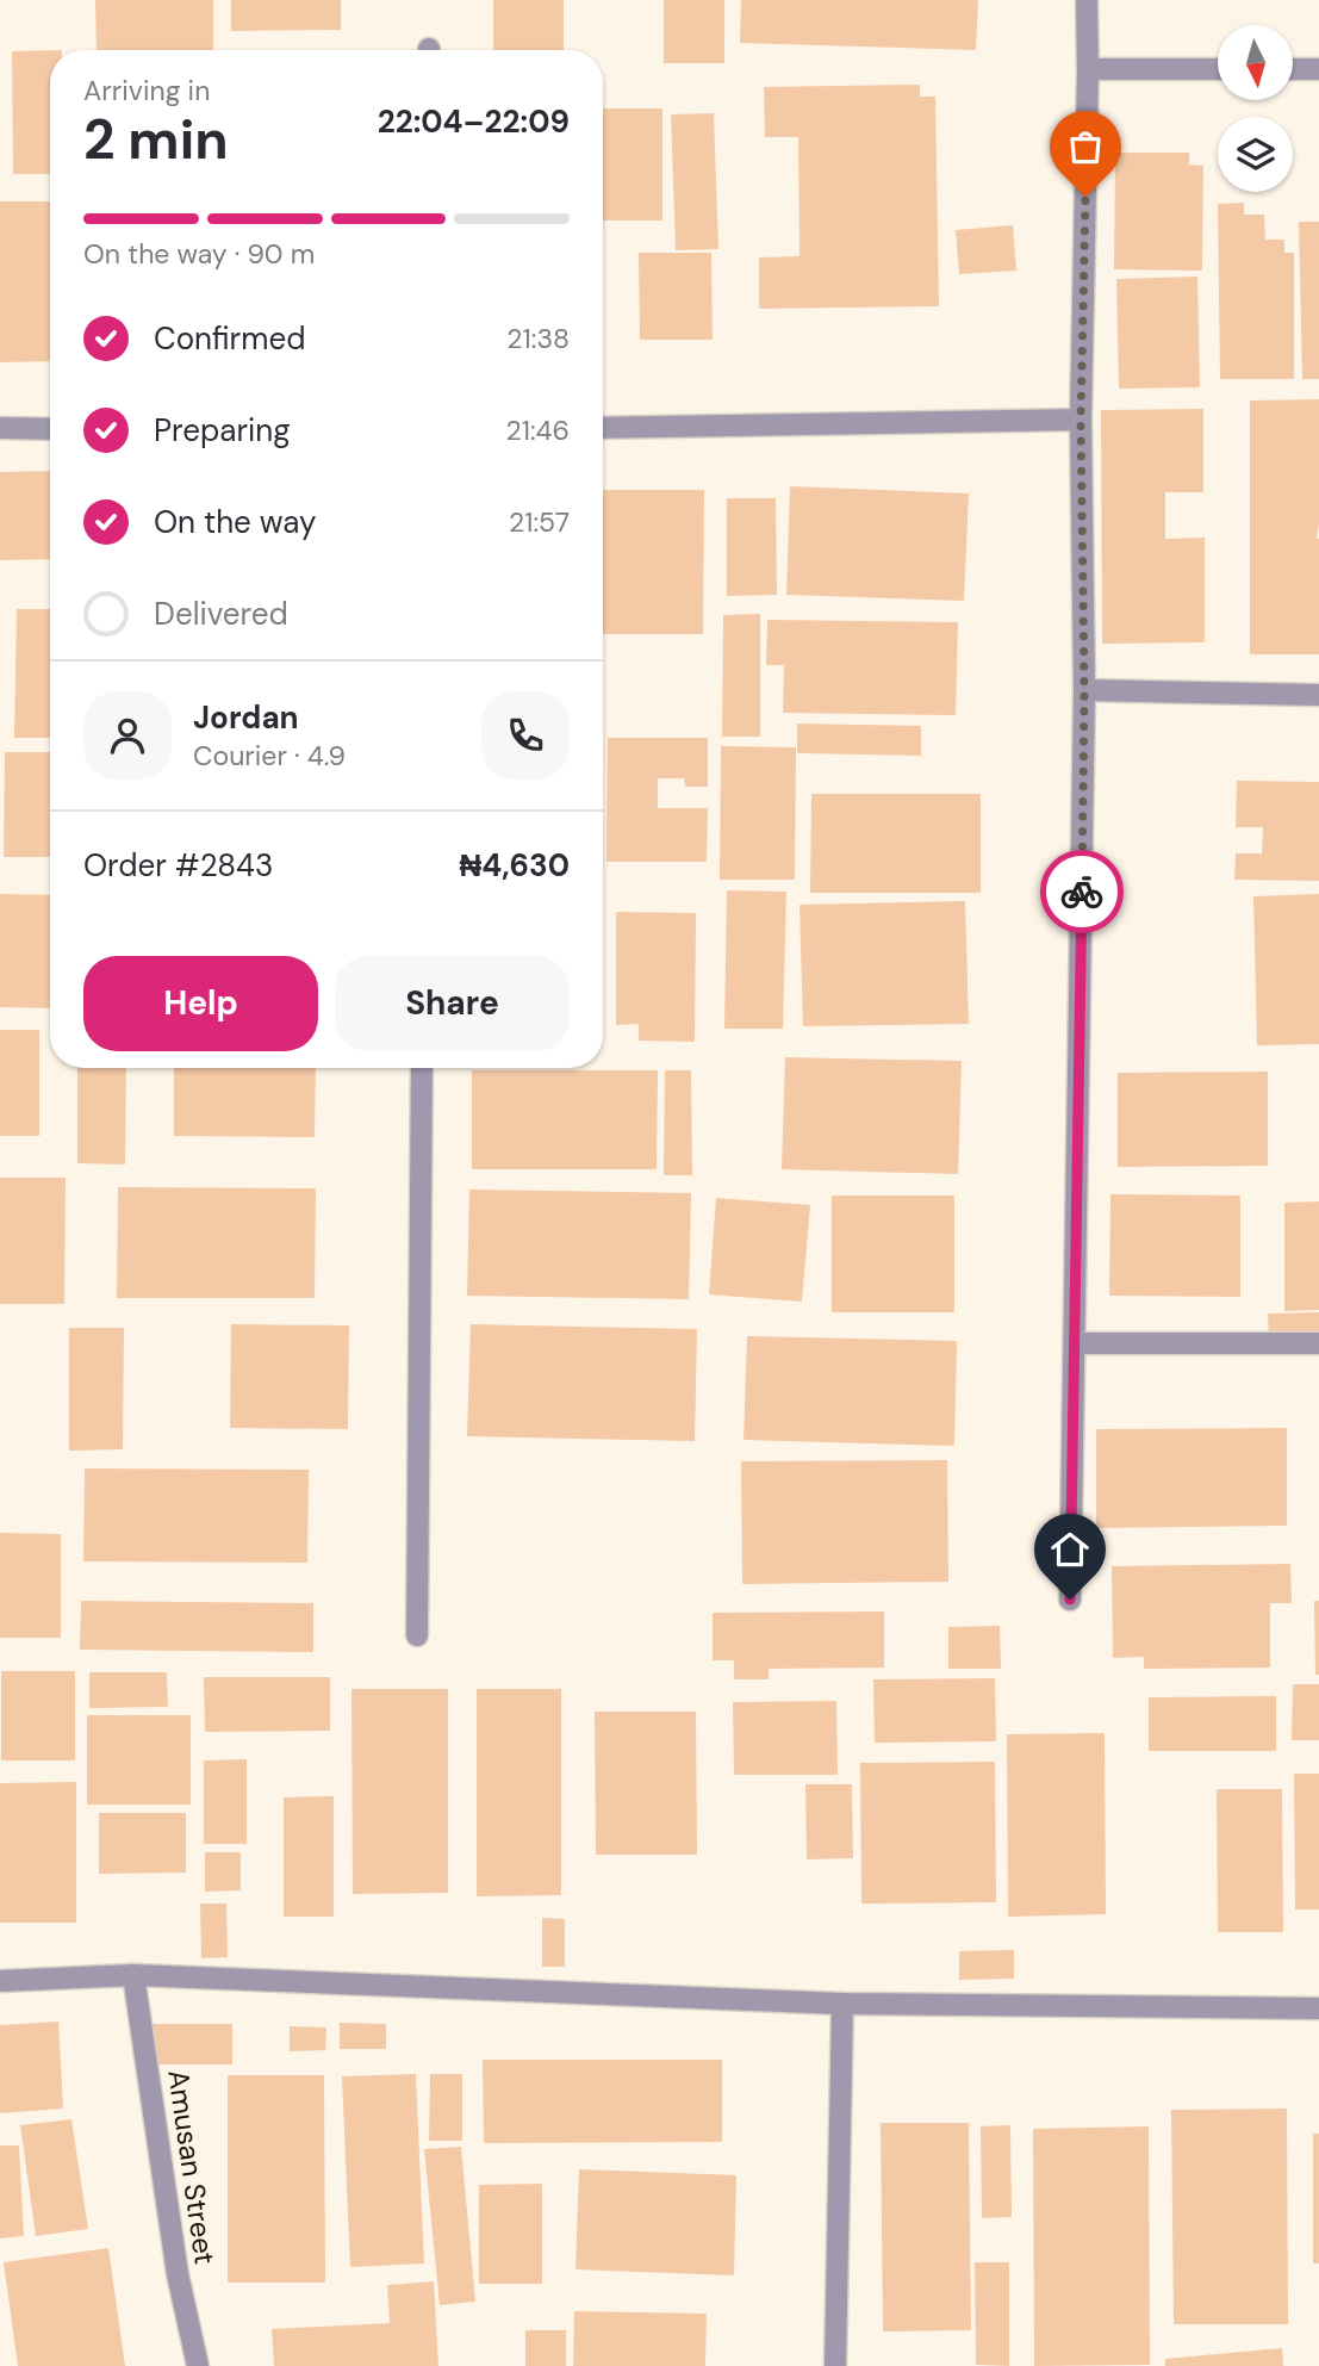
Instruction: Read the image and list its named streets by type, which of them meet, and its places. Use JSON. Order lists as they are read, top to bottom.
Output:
{
  "streets": {
    "street": ["Amusan Street"]
  },
  "north": "bottom",
  "page": {
    "heading": ["2 min", "Arriving in", "22:04–22:09"],
    "panel": [
      "Jordan",
      "Courier · 4.9",
      "Order #2843",
      "₦4,630"
    ],
    "bar": "On the way · 90 m",
    "list": [
      ["Confirmed", "21:38"],
      ["Preparing", "21:46"],
      ["On the way", "21:57"],
      "Delivered"
    ],
    "buttons": ["Help", "Share"]
  }
}
